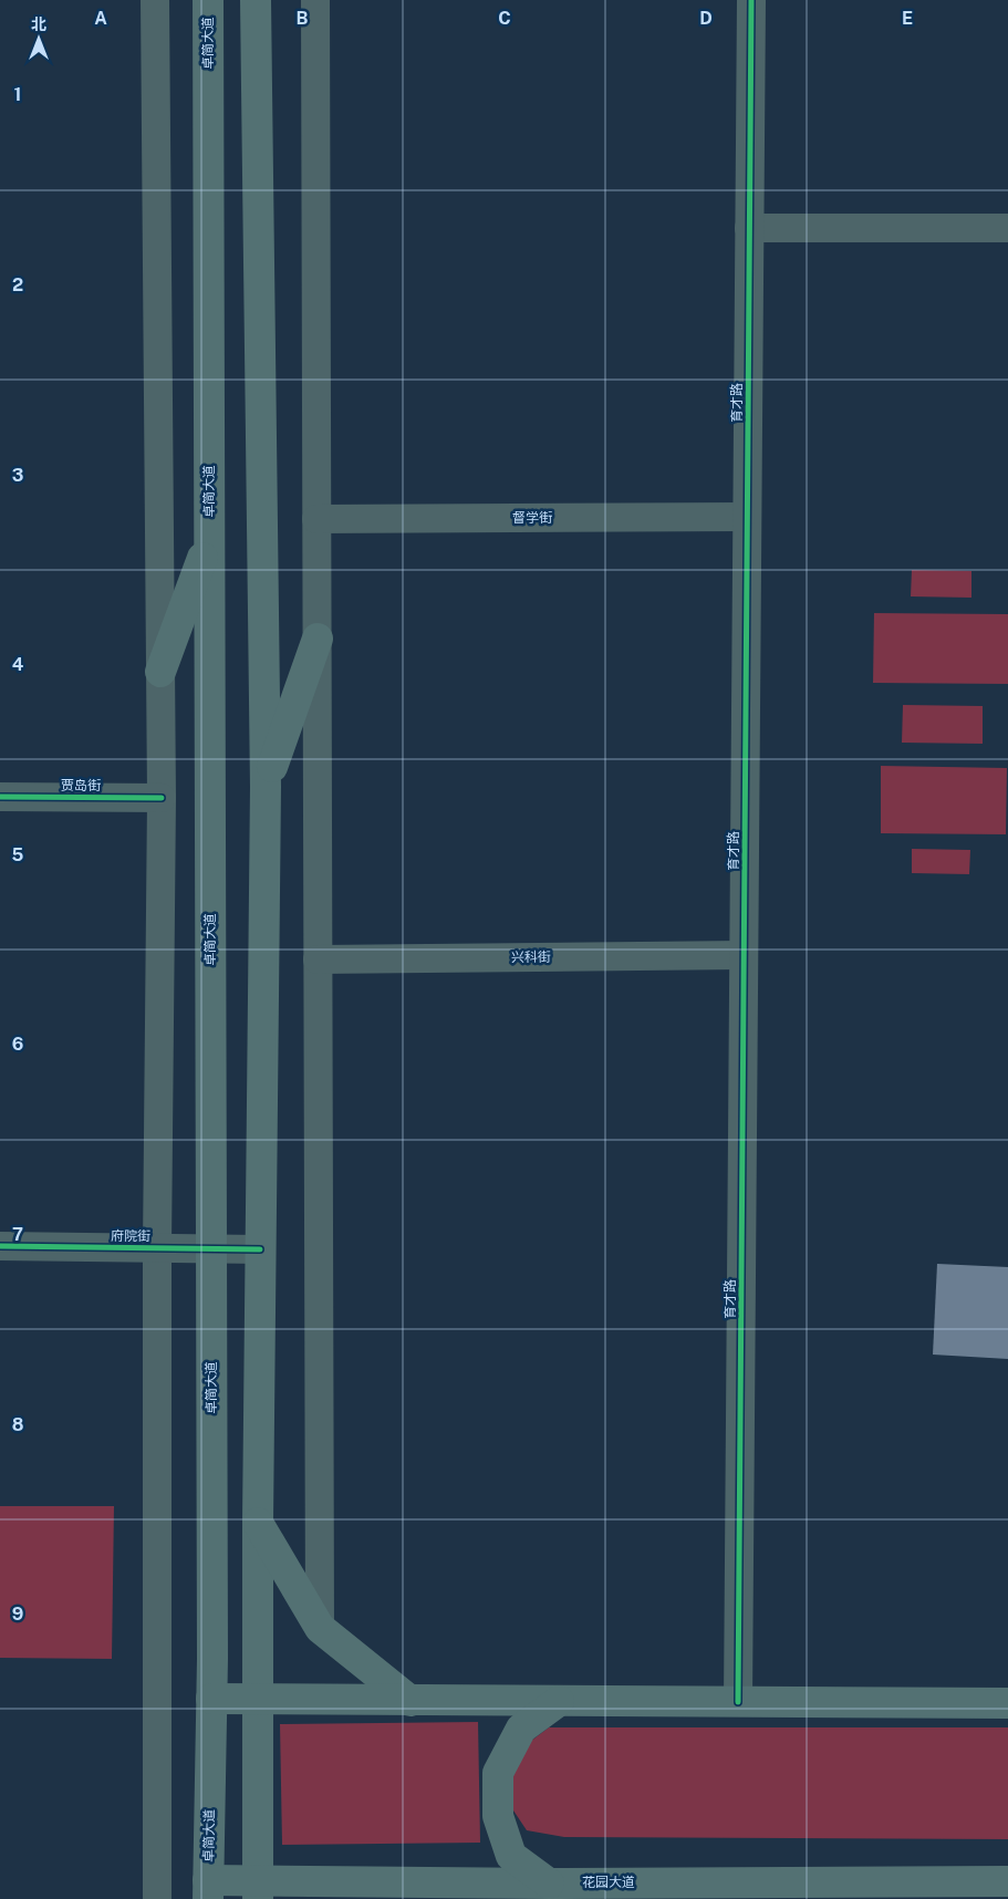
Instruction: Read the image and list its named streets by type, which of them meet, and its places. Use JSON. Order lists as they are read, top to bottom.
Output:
{
  "streets": {
    "main road": ["卓简大道", "花园大道"],
    "street": [
      "育才路",
      "督学街",
      "贾岛街",
      "兴科街",
      "府院街"
    ]
  },
  "crossings": [
    ["卓简大道", "府院街"],
    ["卓简大道", "花园大道"],
    ["育才路", "督学街"],
    ["育才路", "兴科街"]
  ],
  "north": "top",
  "grid": {
    "columns": [
      "A",
      "B",
      "C",
      "D",
      "E"
    ],
    "rows": [
      "1",
      "2",
      "3",
      "4",
      "5",
      "6",
      "7",
      "8",
      "9"
    ]
  }
}
